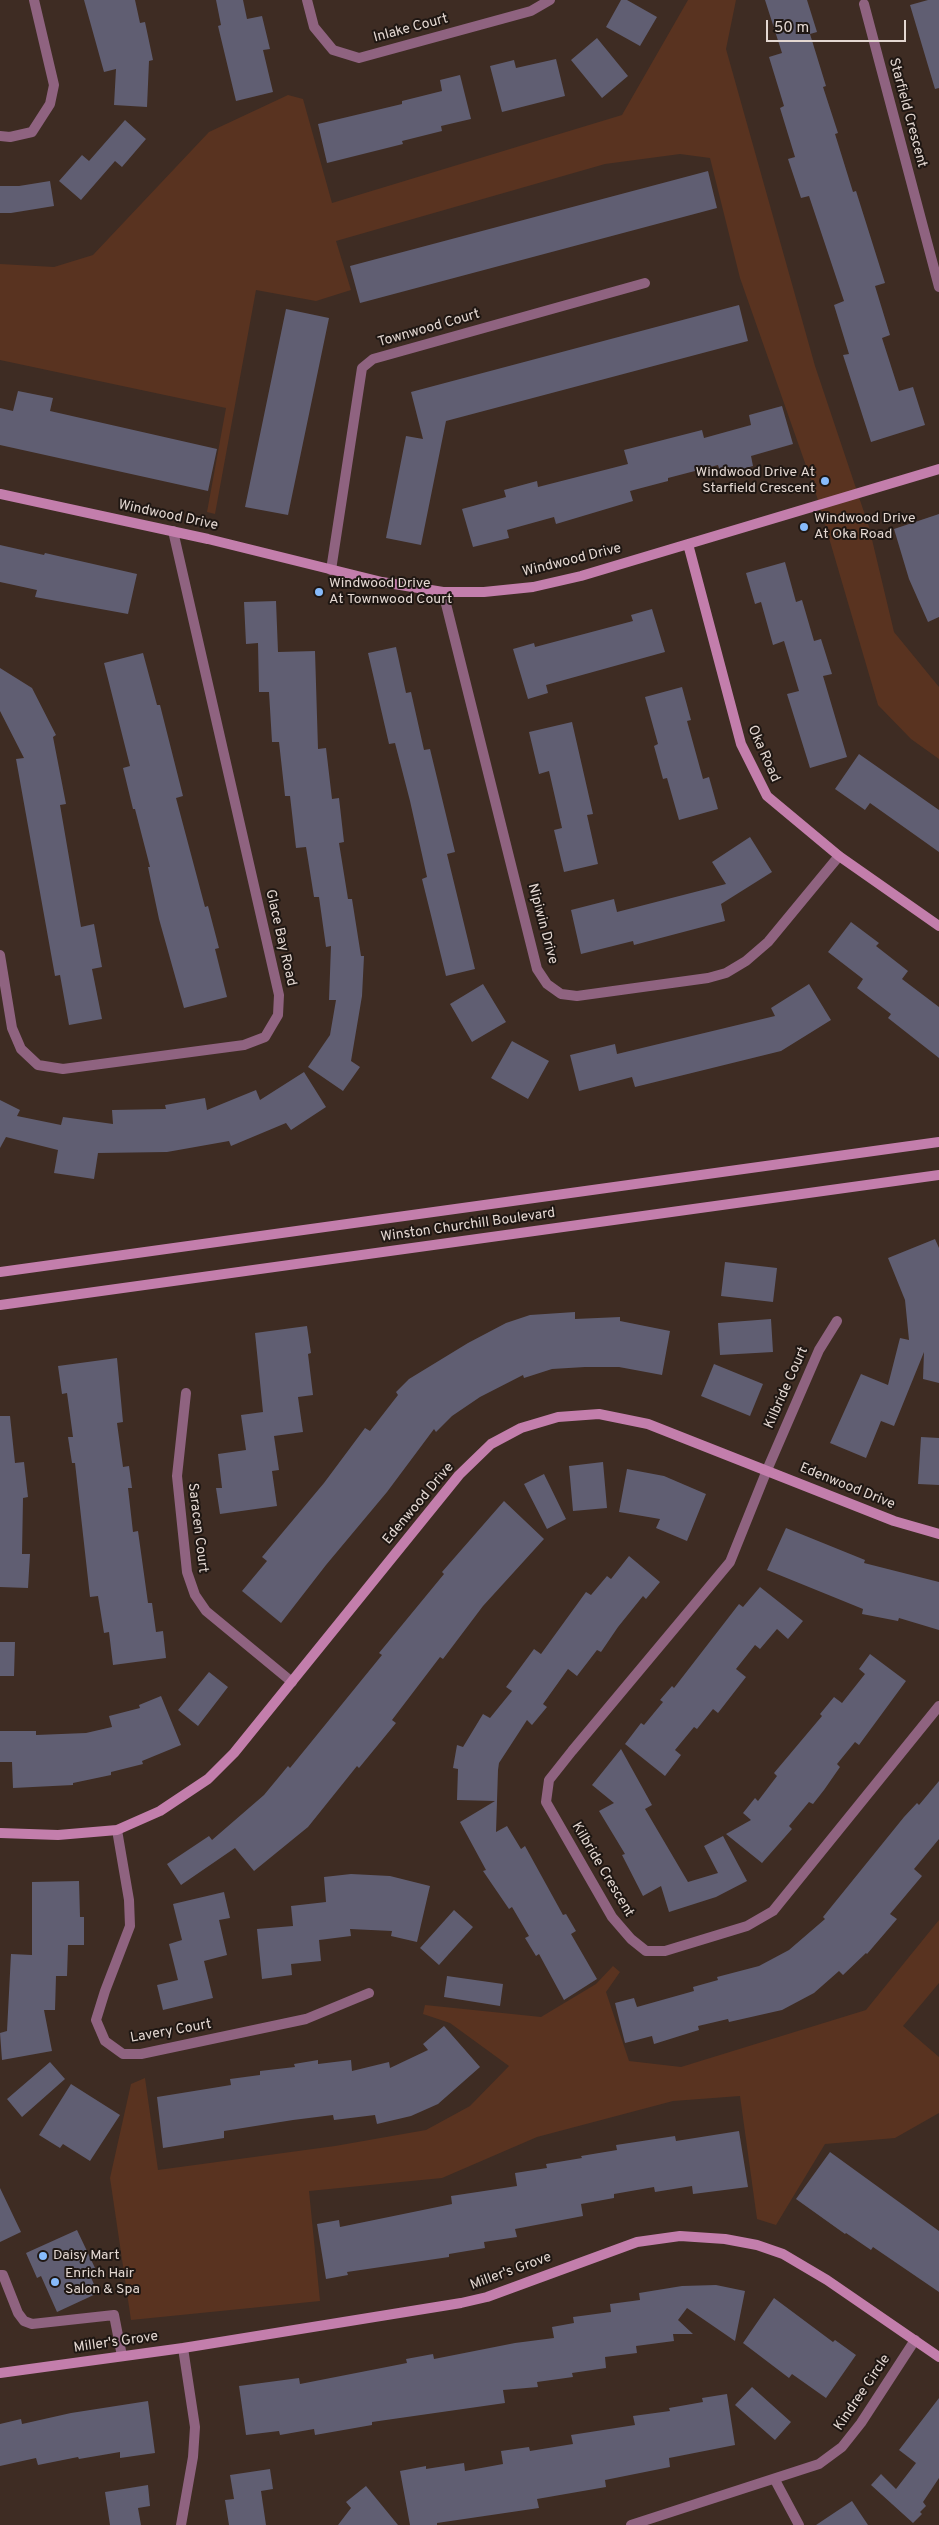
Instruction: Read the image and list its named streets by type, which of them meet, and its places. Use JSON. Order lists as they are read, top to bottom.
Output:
{
  "streets": {
    "street": [
      "Inlake Court",
      "Starfield Crescent",
      "Townwood Court",
      "Windwood Drive",
      "Oka Road",
      "Nipiwin Drive",
      "Glace Bay Road",
      "Winston Churchill Boulevard",
      "Kilbride Court",
      "Edenwood Drive",
      "Saracen Court",
      "Kilbride Crescent",
      "Lavery Court",
      "Miller's Grove",
      "Kindree Circle"
    ]
  },
  "crossings": [
    ["Townwood Court", "Windwood Drive"],
    ["Windwood Drive", "Oka Road"],
    ["Windwood Drive", "Nipiwin Drive"],
    ["Windwood Drive", "Glace Bay Road"],
    ["Oka Road", "Nipiwin Drive"],
    ["Kilbride Court", "Edenwood Drive"],
    ["Kilbride Court", "Kilbride Crescent"],
    ["Edenwood Drive", "Saracen Court"],
    ["Edenwood Drive", "Kilbride Crescent"],
    ["Edenwood Drive", "Lavery Court"],
    ["Miller's Grove", "Kindree Circle"]
  ],
  "places": [
    "Windwood Drive At Starfield Crescent",
    "Windwood Drive At Oka Road",
    "Windwood Drive At Townwood Court",
    "Daisy Mart",
    "Enrich Hair Salon & Spa"
  ],
  "scale_bar": "50 m"
}
